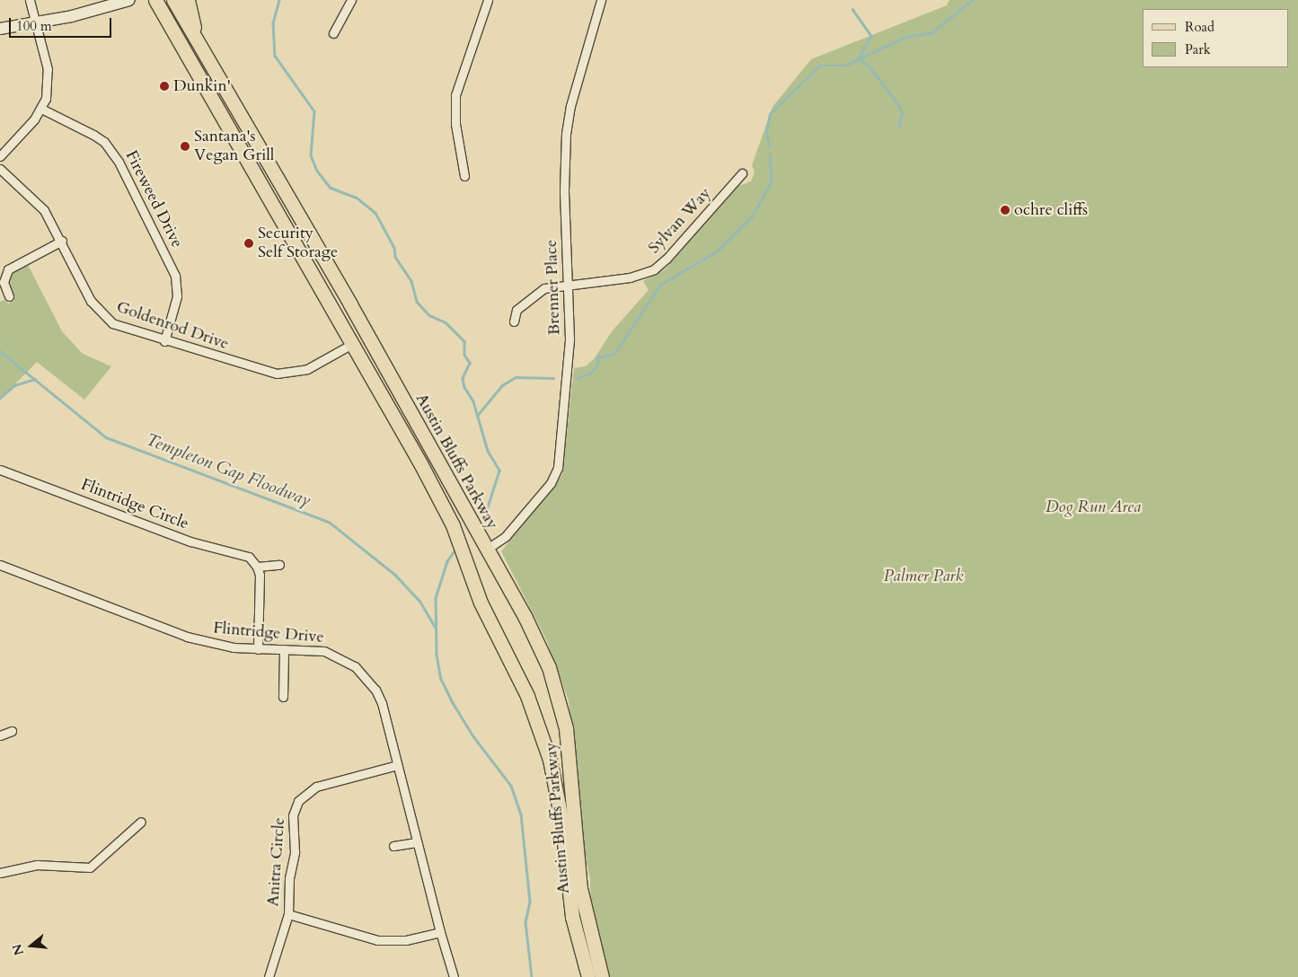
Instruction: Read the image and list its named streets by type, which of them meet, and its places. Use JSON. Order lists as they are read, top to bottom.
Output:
{
  "streets": {
    "main road": ["Austin Bluffs Parkway"],
    "street": [
      "Fireweed Drive",
      "Sylvan Way",
      "Brenner Place",
      "Goldenrod Drive",
      "Flintridge Circle",
      "Flintridge Drive",
      "Anitra Circle"
    ]
  },
  "crossings": [
    ["Fireweed Drive", "Goldenrod Drive"],
    ["Sylvan Way", "Brenner Place"],
    ["Brenner Place", "Austin Bluffs Parkway"],
    ["Goldenrod Drive", "Austin Bluffs Parkway"],
    ["Flintridge Drive", "Anitra Circle"]
  ],
  "water": ["Templeton Gap Floodway"],
  "parks": ["Dog Run Area", "Palmer Park"],
  "places": [
    "Dunkin'",
    "Santana's Vegan Grill",
    "ochre cliffs",
    "Security Self Storage"
  ],
  "legend": ["Road", "Park"],
  "scale_bar": "100 m",
  "north": "left"
}
